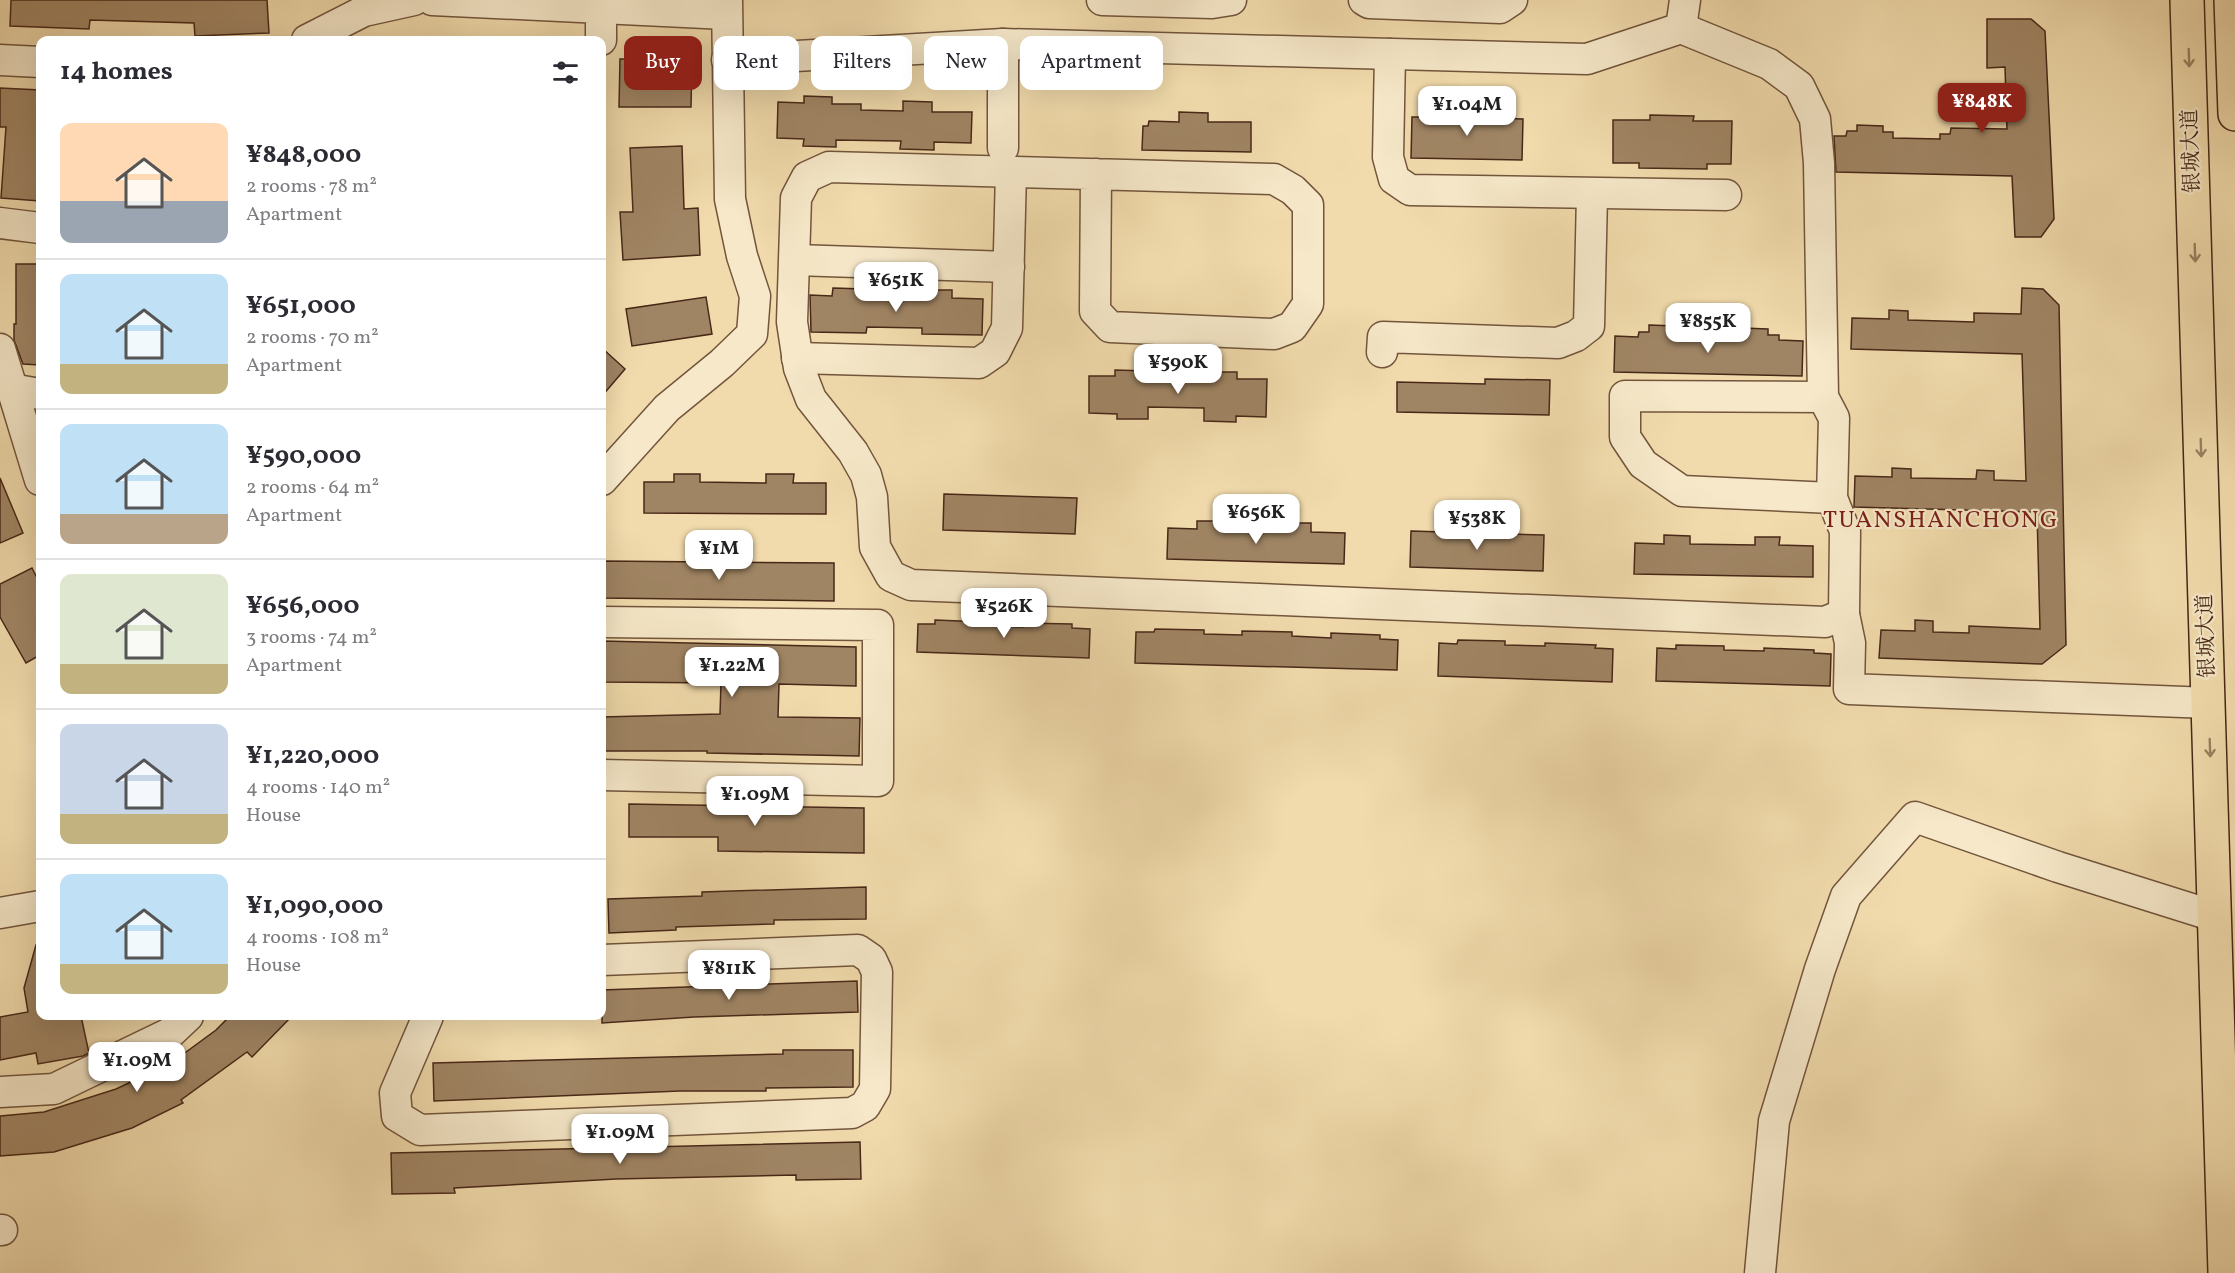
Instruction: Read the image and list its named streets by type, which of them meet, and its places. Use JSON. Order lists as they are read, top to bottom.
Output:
{
  "streets": {
    "main road": ["银城大道"]
  },
  "one_way": ["银城大道"],
  "districts": ["TUANSHANCHONG"],
  "page": {
    "chip": [
      "Buy",
      "Rent",
      "Filters",
      "New",
      "Apartment"
    ],
    "heading": "14 homes",
    "price": [
      "¥848K",
      "¥1.04M",
      "¥651K",
      "¥855K",
      "¥590K",
      "¥656K",
      "¥538K",
      "¥1M",
      "¥526K",
      "¥1.22M",
      "¥1.09M",
      "¥811K",
      "¥1.09M",
      "¥1.09M"
    ],
    "list": [
      {
        "name": "¥848,000",
        "note": "2 rooms · 78 m² · Apartment"
      },
      {
        "name": "¥651,000",
        "note": "2 rooms · 70 m² · Apartment"
      },
      {
        "name": "¥590,000",
        "note": "2 rooms · 64 m² · Apartment"
      },
      {
        "name": "¥656,000",
        "note": "3 rooms · 74 m² · Apartment"
      },
      {
        "name": "¥1,220,000",
        "note": "4 rooms · 140 m² · House"
      },
      {
        "name": "¥1,090,000",
        "note": "4 rooms · 108 m² · House"
      }
    ]
  }
}
